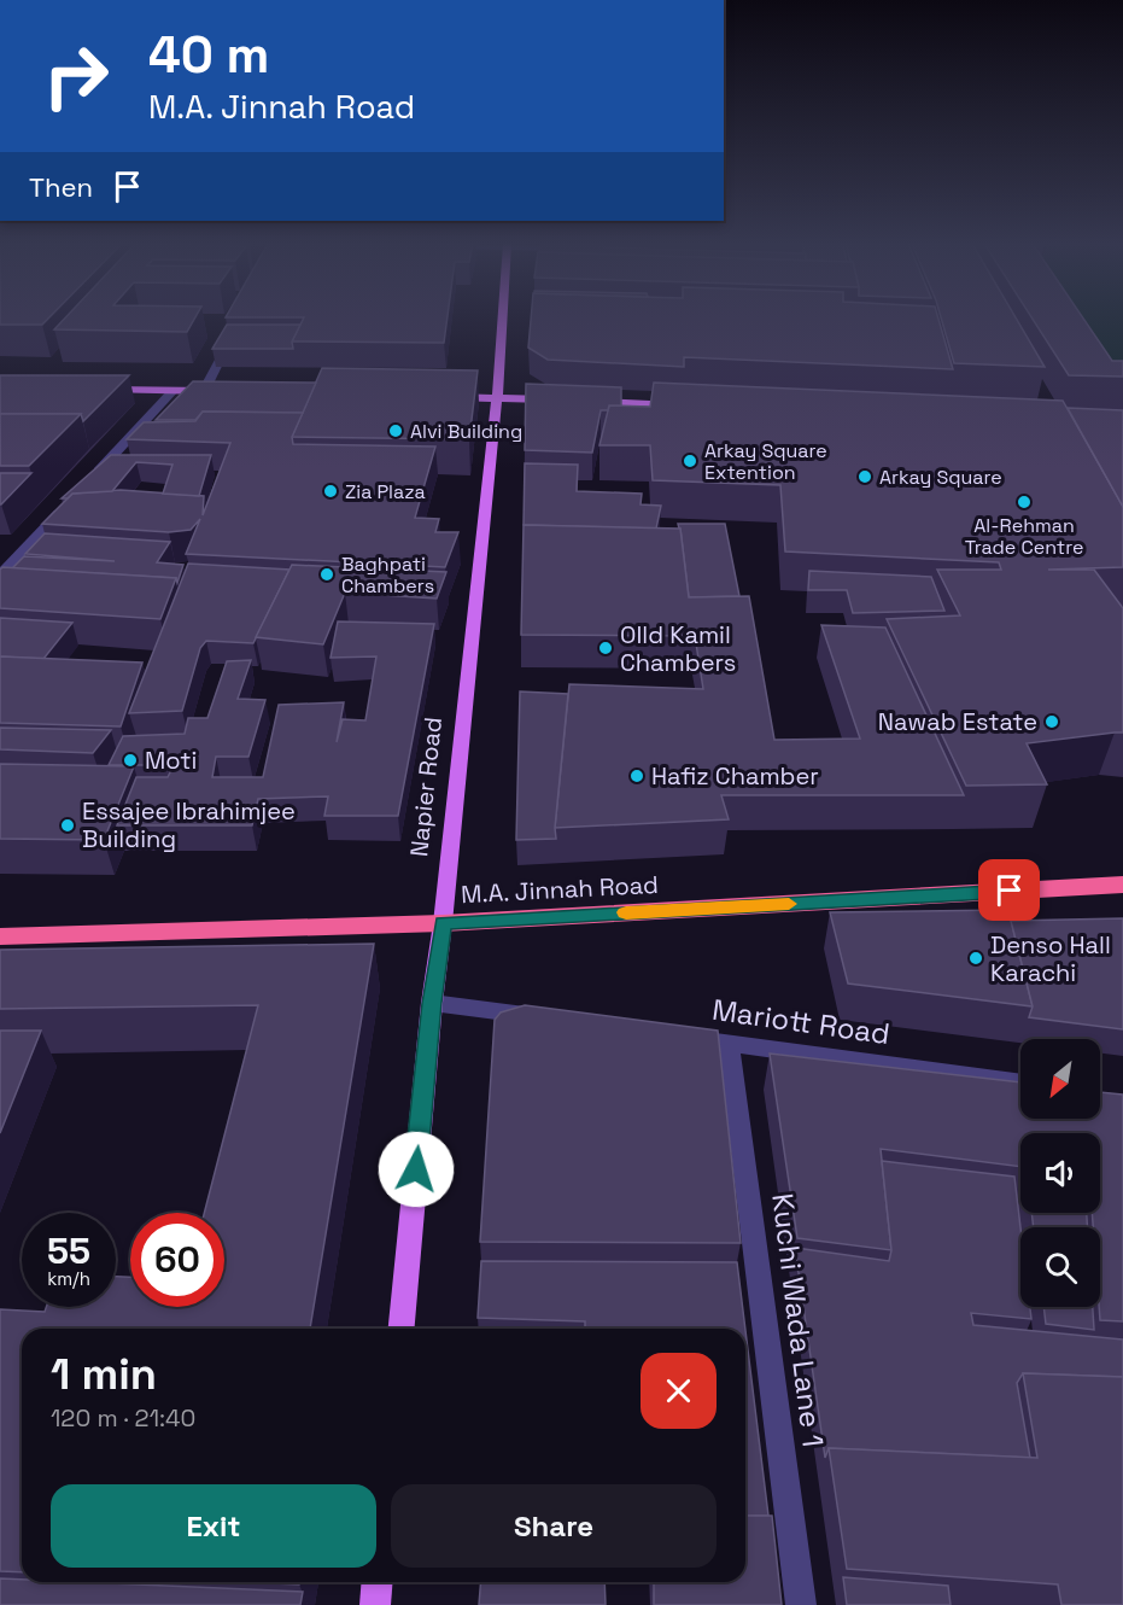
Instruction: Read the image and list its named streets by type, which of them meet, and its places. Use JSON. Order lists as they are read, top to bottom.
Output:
{
  "streets": {
    "highway": ["M.A. Jinnah Road"],
    "main road": ["Napier Road"],
    "street": ["Mariott Road", "Kuchi Wada Lane 1"]
  },
  "crossings": [
    ["Napier Road", "M.A. Jinnah Road"],
    ["Mariott Road", "Kuchi Wada Lane 1"]
  ],
  "places": [
    "Alvi Building",
    "Arkay Square Extention",
    "Arkay Square",
    "Zia Plaza",
    "Al-Rehman Trade Centre",
    "Baghpati Chambers",
    "OIld Kamil Chambers",
    "Nawab Estate",
    "Moti",
    "Hafiz Chamber",
    "Essajee Ibrahimjee Building",
    "Denso Hall Karachi"
  ],
  "north": "bottom left",
  "page": {
    "turn": ["40 m", "M.A. Jinnah Road"],
    "then": "Then",
    "speed": "55 km/h",
    "limit": "60",
    "heading": ["1 min", "120 m · 21:40"],
    "buttons": ["Exit", "Share"]
  }
}
